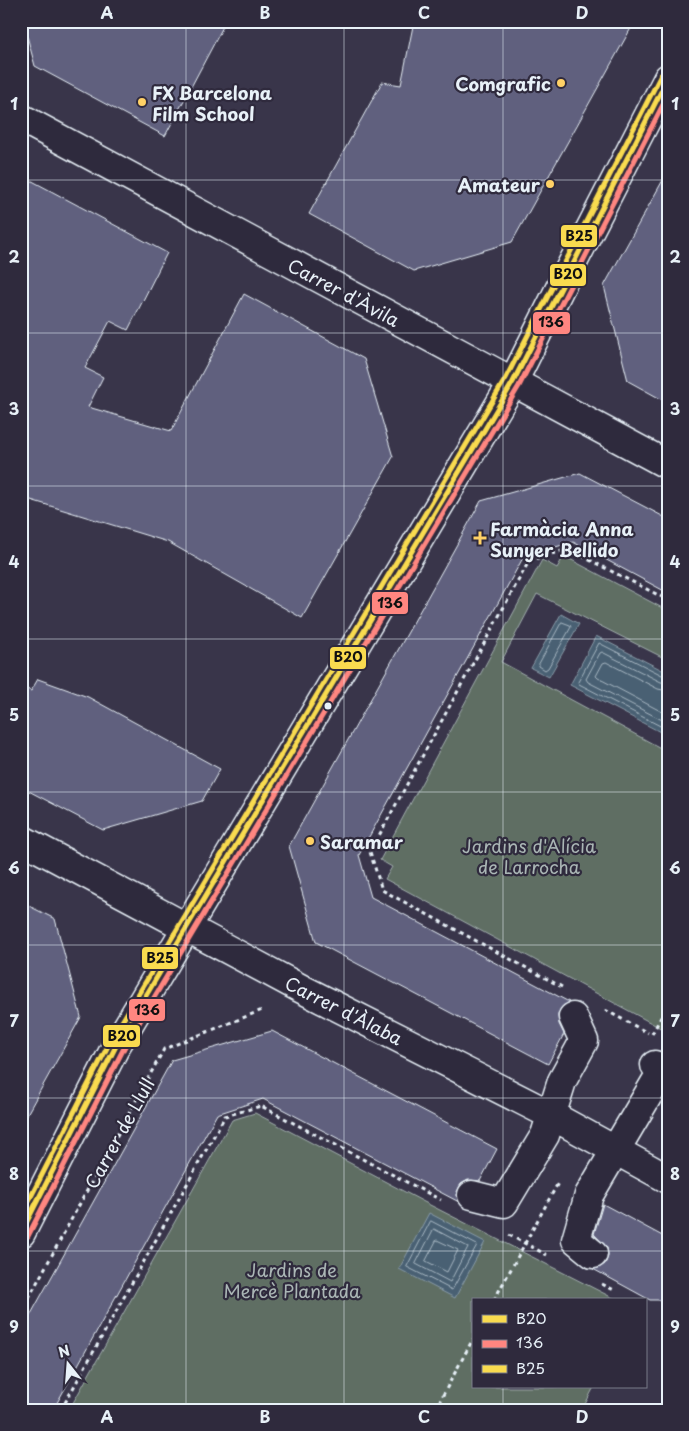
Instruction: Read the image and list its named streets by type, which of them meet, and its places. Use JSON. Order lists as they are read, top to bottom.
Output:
{
  "streets": {
    "street": ["Carrer d'Àvila", "Carrer d'Àlaba"],
    "path": ["Carrer de Llull"]
  },
  "parks": ["Jardins d'Alícia de Larrocha", "Jardins de Mercè Plantada"],
  "places": {
    "other": [
      "Comgrafic",
      "FX Barcelona Film School",
      "Amateur",
      "Saramar"
    ],
    "health": ["Farmàcia Anna Sunyer Bellido"]
  },
  "lines": ["transit line B25", "transit line B20", "transit line 136"],
  "legend": ["B20", "136", "B25"],
  "north": "top",
  "grid": {
    "columns": [
      "A",
      "B",
      "C",
      "D"
    ],
    "rows": [
      "1",
      "2",
      "3",
      "4",
      "5",
      "6",
      "7",
      "8",
      "9"
    ]
  }
}
